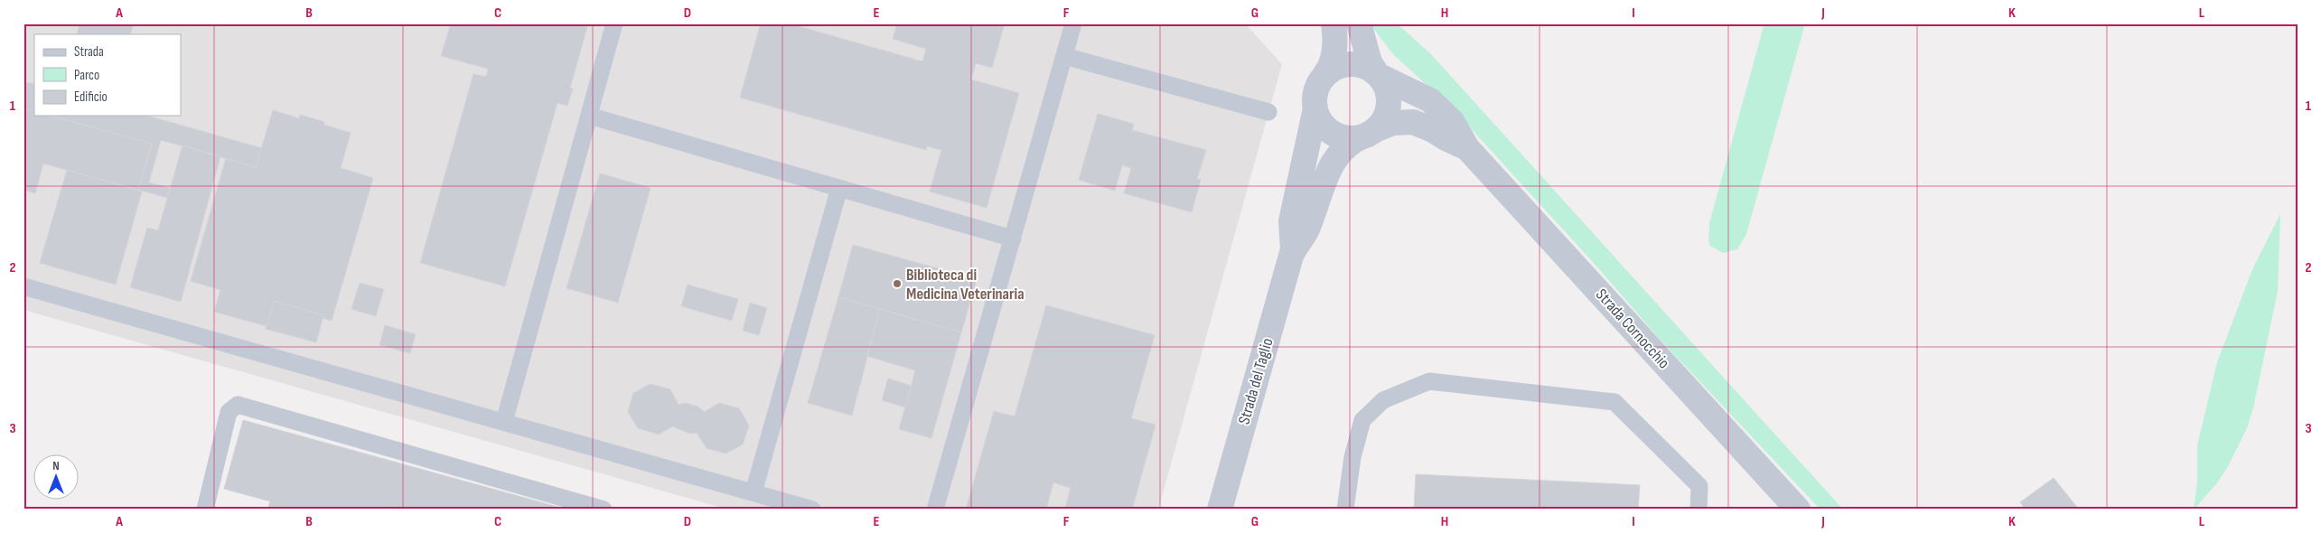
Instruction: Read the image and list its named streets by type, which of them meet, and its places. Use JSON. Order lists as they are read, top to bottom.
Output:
{
  "streets": {
    "street": ["Strada Cornocchio", "Strada del Taglio"]
  },
  "crossings": [
    ["Strada Cornocchio", "Strada del Taglio"]
  ],
  "places": ["Biblioteca di Medicina Veterinaria"],
  "legend": ["Strada", "Parco", "Edificio"],
  "north": "top",
  "grid": {
    "columns": [
      "A",
      "B",
      "C",
      "D",
      "E",
      "F",
      "G",
      "H",
      "I",
      "J",
      "K",
      "L"
    ],
    "rows": ["1", "2", "3"]
  }
}
